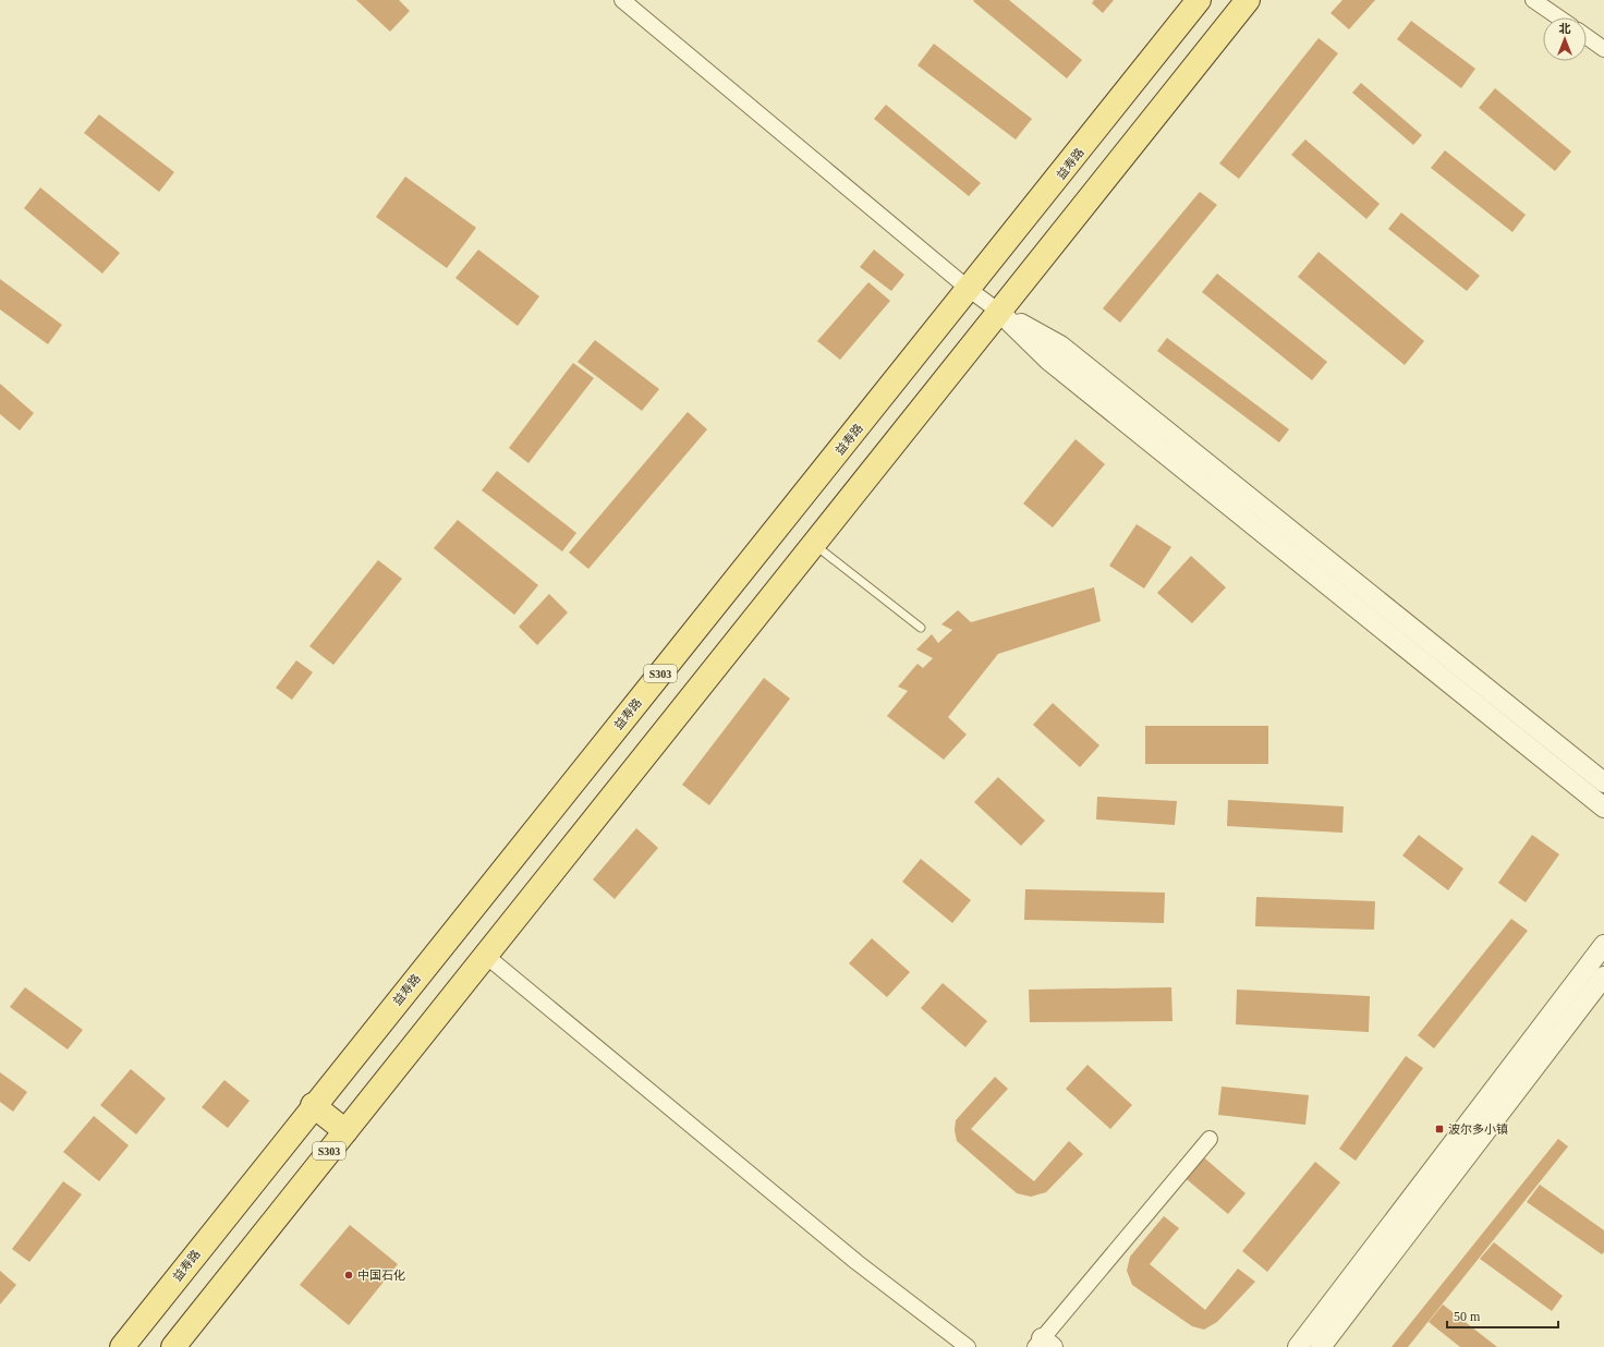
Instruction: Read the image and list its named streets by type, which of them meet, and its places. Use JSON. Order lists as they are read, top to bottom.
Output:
{
  "streets": {
    "main road": ["益寿路", "S303"]
  },
  "places": {
    "transit": ["波尔多小镇"],
    "other": ["中国石化"]
  },
  "scale_bar": "50 m",
  "north": "top"
}
